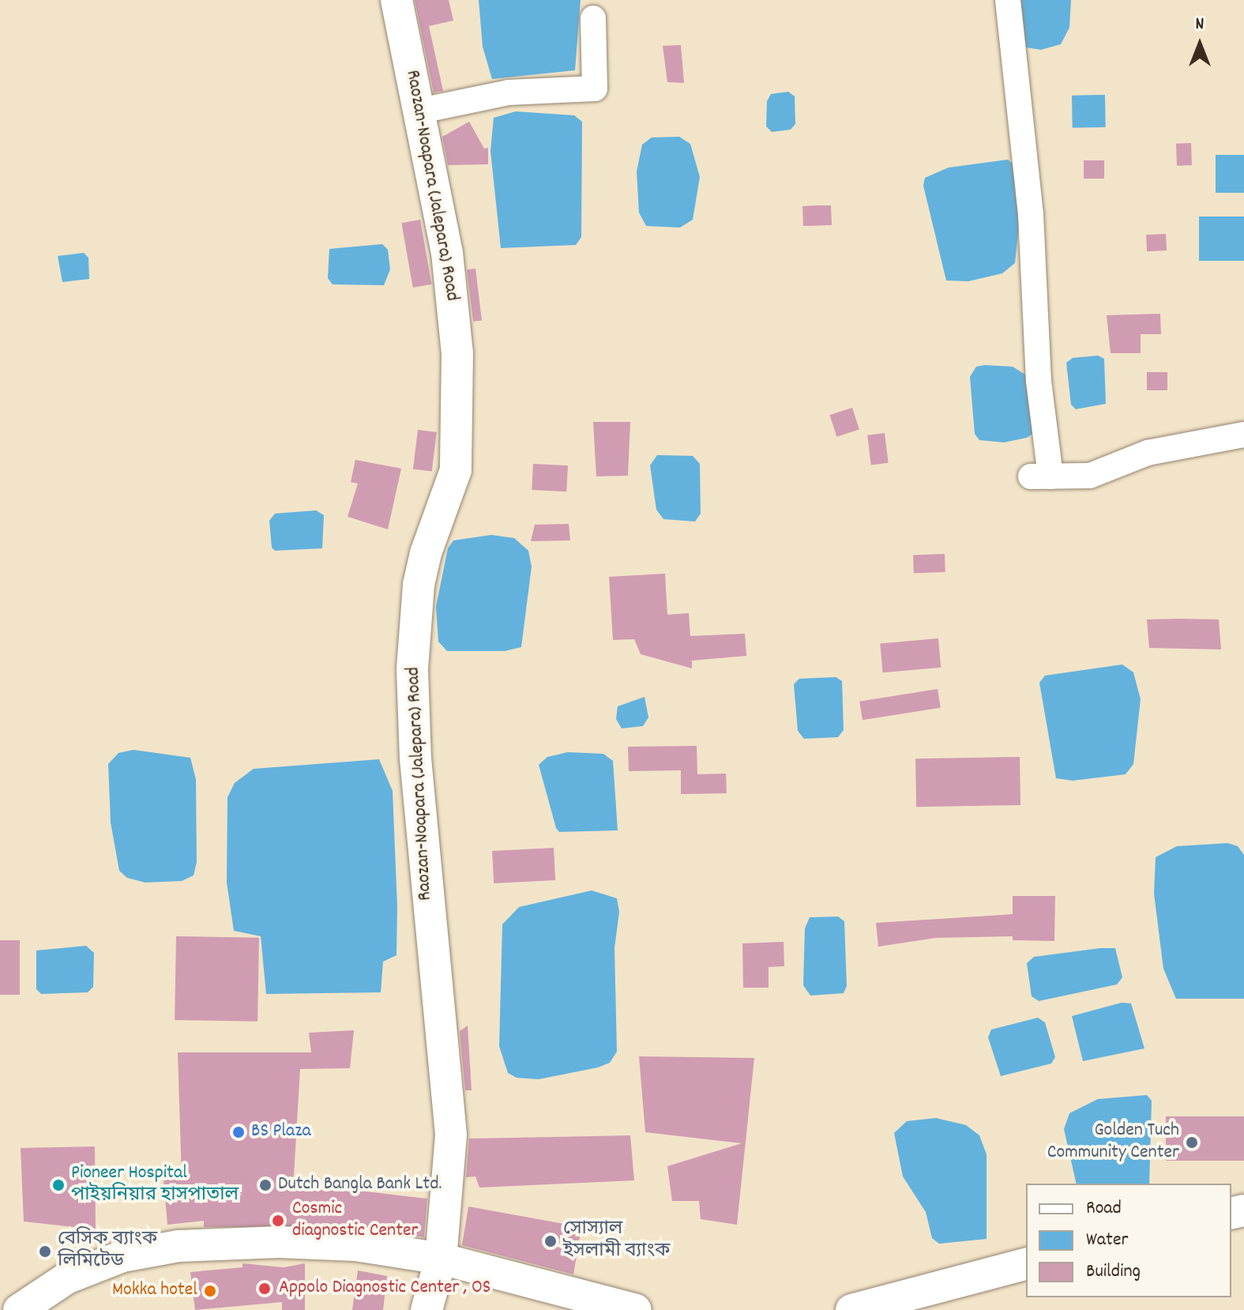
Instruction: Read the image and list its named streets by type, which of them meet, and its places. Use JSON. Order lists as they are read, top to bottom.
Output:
{
  "streets": {
    "main road": ["Raozan-Noapara (Jalepara) Road"]
  },
  "places": [
    "BS Plaza",
    "Golden Tuch Community Center",
    "Pioneer Hospital পাইয়নিয়ার হাসপাতাল",
    "Dutch Bangla Bank Ltd.",
    "Cosmic diagnostic Center",
    "সোস্যাল ইসলামী ব্যাংক",
    "বেসিক ব্যাংক লিমিটেড",
    "Appolo Diagnostic Center , OS",
    "Mokka hotel"
  ],
  "legend": ["Road", "Water", "Building"],
  "north": "top"
}
